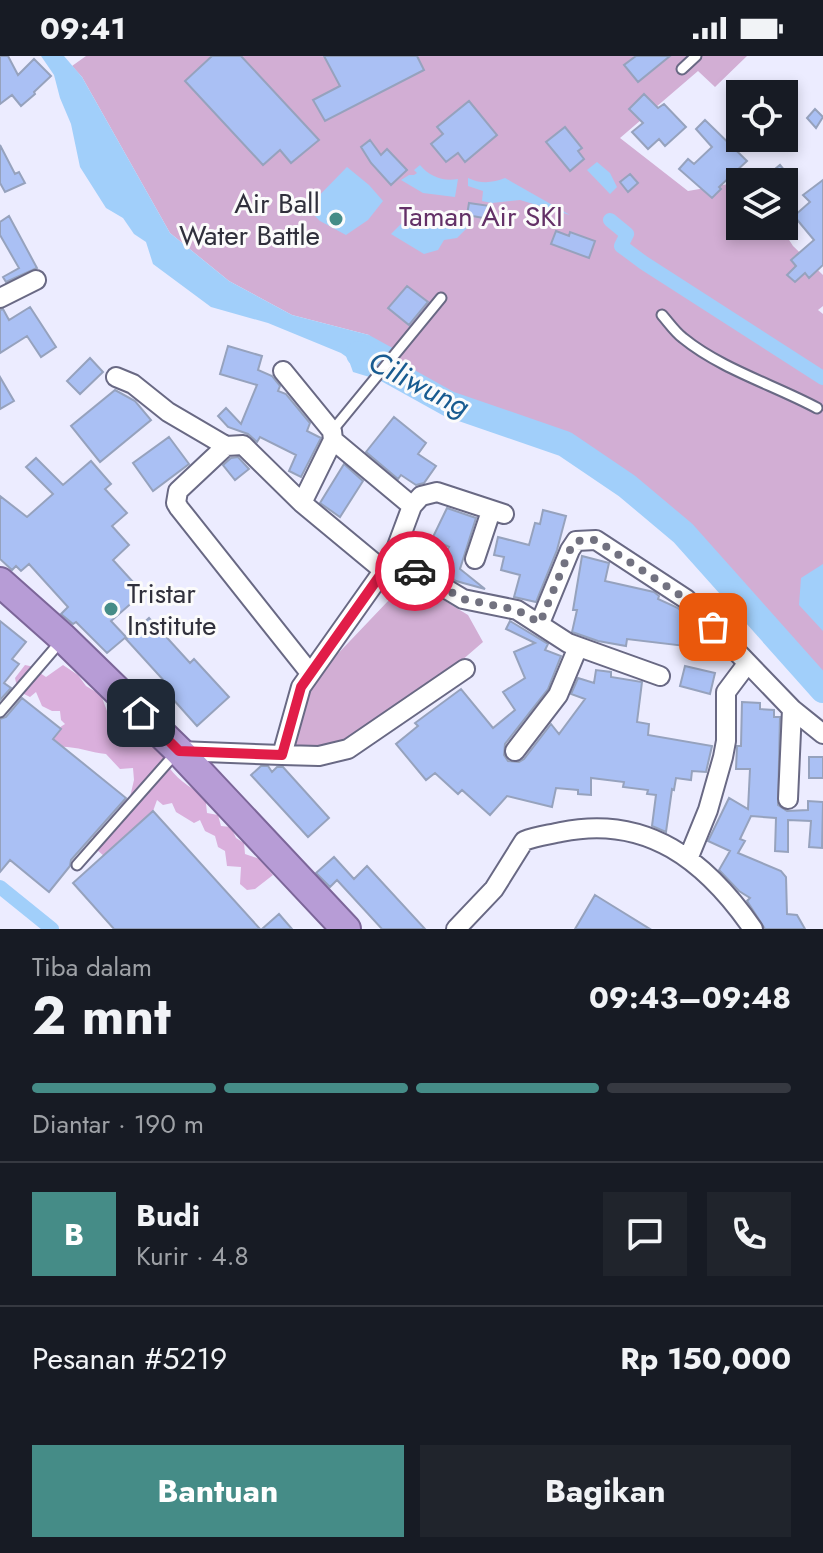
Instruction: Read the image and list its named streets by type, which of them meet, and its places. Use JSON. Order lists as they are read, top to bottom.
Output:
{
  "water": ["Ciliwung"],
  "parks": ["Taman Air SKI"],
  "places": ["Air Ball Water Battle", "Tristar Institute"],
  "page": {
    "status": "09:41",
    "heading": ["2 mnt", "Tiba dalam", "09:43–09:48"],
    "panel": [
      "Budi",
      "Kurir · 4.8",
      "Pesanan #5219",
      "Rp 150,000"
    ],
    "bar": "Diantar · 190 m",
    "round": "B",
    "buttons": ["Bantuan", "Bagikan"]
  }
}
